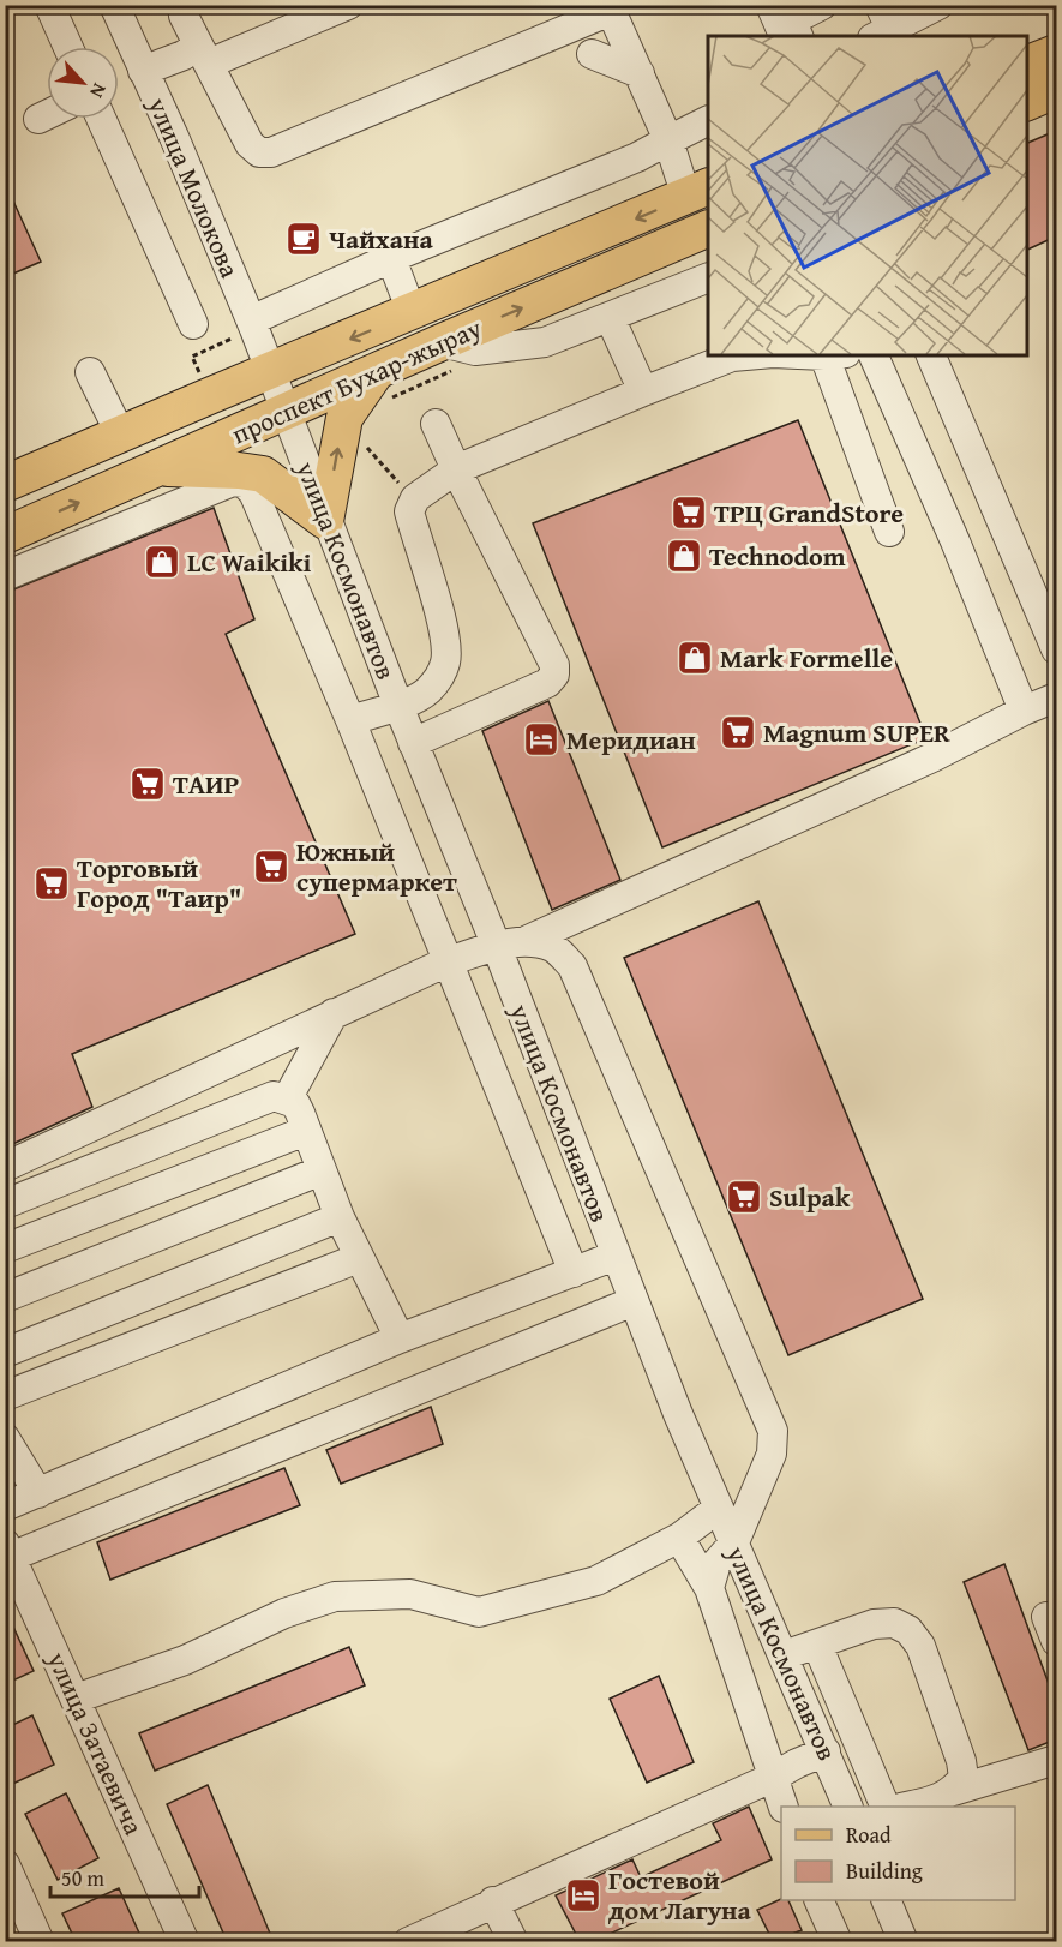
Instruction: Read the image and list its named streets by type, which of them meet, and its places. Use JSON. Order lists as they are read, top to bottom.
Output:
{
  "streets": {
    "main road": ["проспект Бухар-жырау"],
    "street": ["улица Молокова", "улица Космонавтов", "улица Затаевича"]
  },
  "crossings": [
    ["улица Молокова", "проспект Бухар-жырау"],
    ["улица Молокова", "улица Космонавтов"],
    ["проспект Бухар-жырау", "улица Космонавтов"]
  ],
  "places": {
    "cafe": ["Чайхана"],
    "supermarket": [
      "ТРЦ GrandStore",
      "Magnum SUPER",
      "ТАИР",
      "Южный супермаркет",
      "Торговый Город \"Таир\"",
      "Sulpak"
    ],
    "shop": ["Technodom", "LC Waikiki", "Mark Formelle"],
    "hotel": ["Меридиан", "Гостевой дом Лагуна"]
  },
  "legend": ["Road", "Building"],
  "scale_bar": "50 m",
  "north": "bottom right"
}
